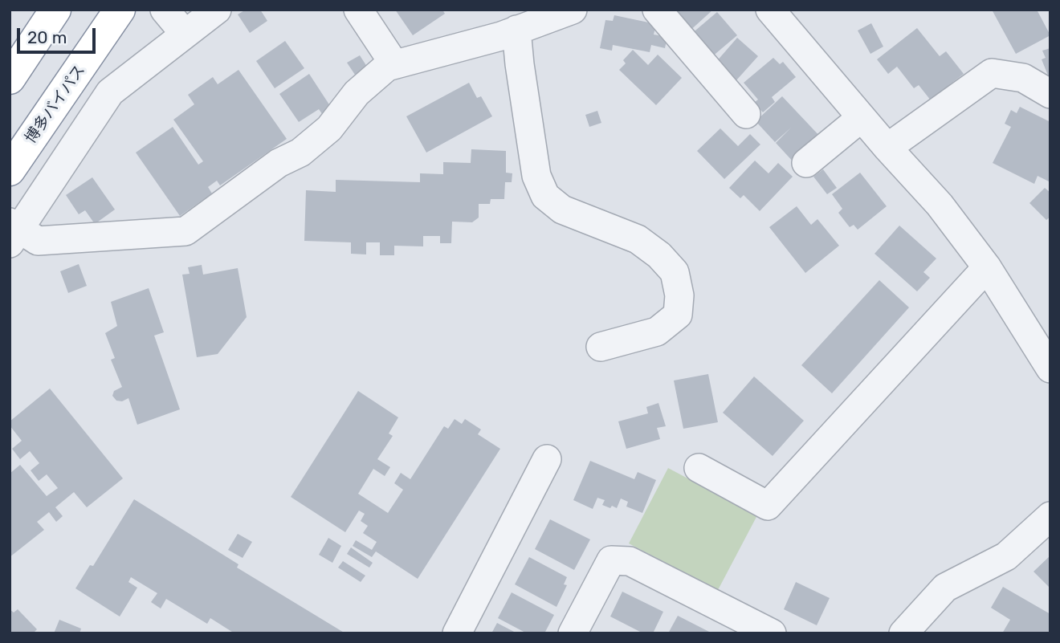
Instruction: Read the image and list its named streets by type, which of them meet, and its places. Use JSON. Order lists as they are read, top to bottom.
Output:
{
  "streets": {
    "highway": ["博多バイパス"]
  },
  "scale_bar": "20 m"
}
